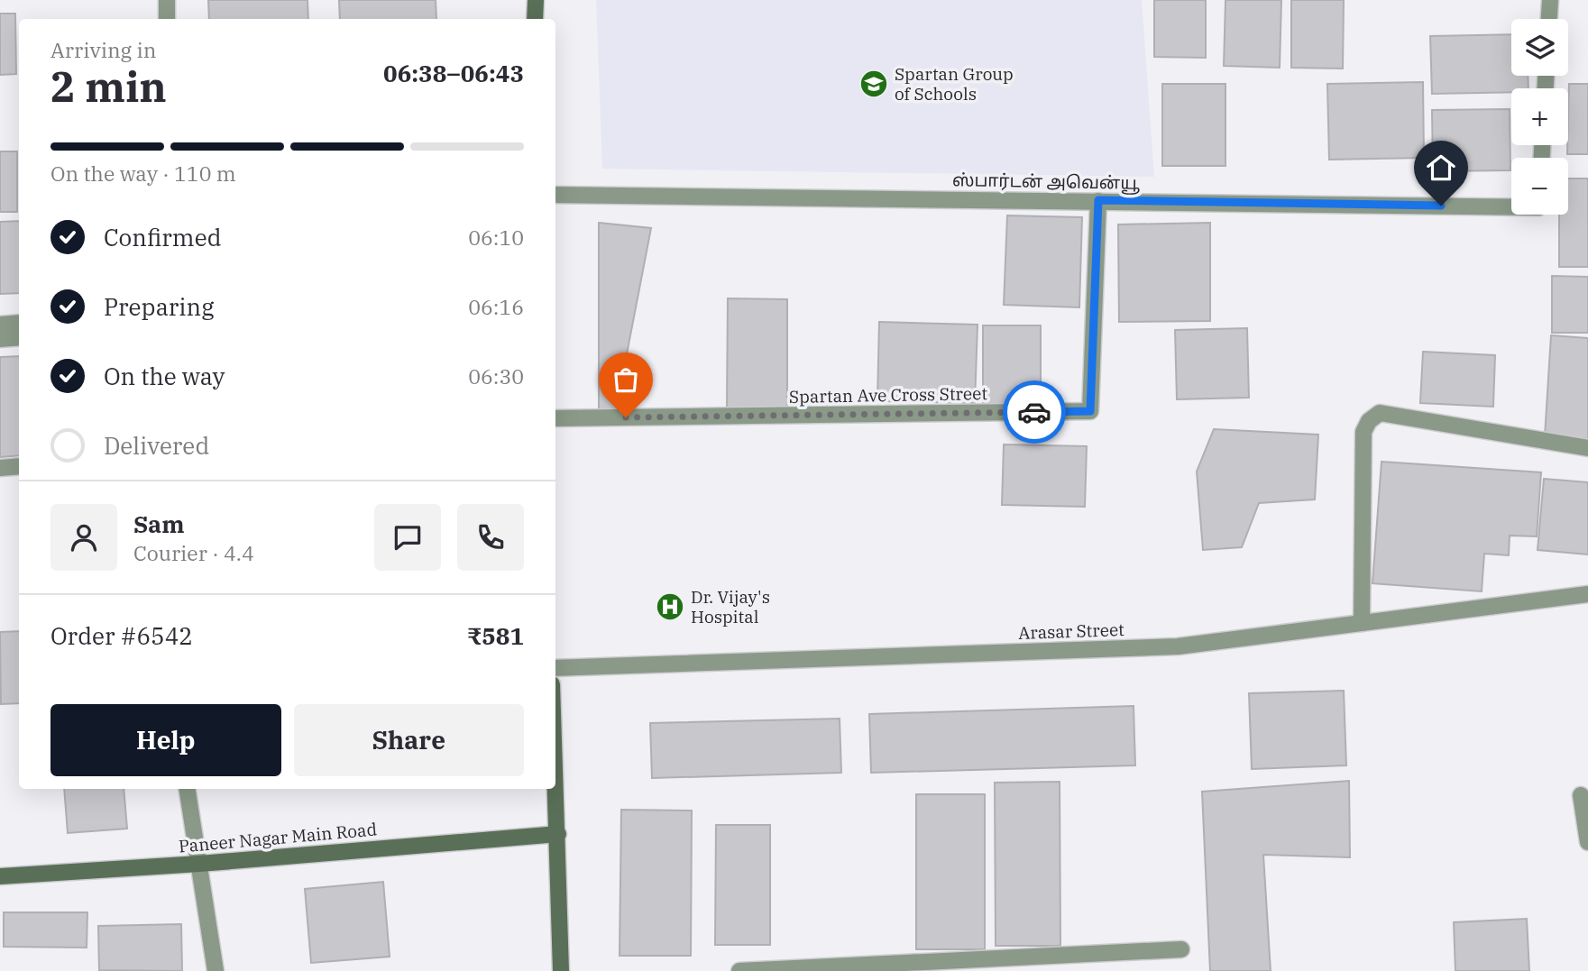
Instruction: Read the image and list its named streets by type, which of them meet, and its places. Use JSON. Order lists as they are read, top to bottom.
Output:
{
  "streets": {
    "street": [
      "ஸ்பார்டன் அவென்யூ",
      "Spartan Ave Cross Street",
      "Arasar Street",
      "Paneer Nagar Main Road"
    ]
  },
  "crossings": [
    ["ஸ்பார்டன் அவென்யூ", "Spartan Ave Cross Street"]
  ],
  "places": {
    "school or university": ["Spartan Group of Schools"],
    "hospital": ["Dr. Vijay's Hospital"]
  },
  "page": {
    "map_buttons": ["+", "−"],
    "heading": ["2 min", "Arriving in", "06:38–06:43"],
    "panel": [
      "Sam",
      "Courier · 4.4",
      "Order #6542",
      "₹581"
    ],
    "bar": "On the way · 110 m",
    "list": [
      ["Confirmed", "06:10"],
      ["Preparing", "06:16"],
      ["On the way", "06:30"],
      "Delivered"
    ],
    "buttons": ["Help", "Share"]
  }
}
